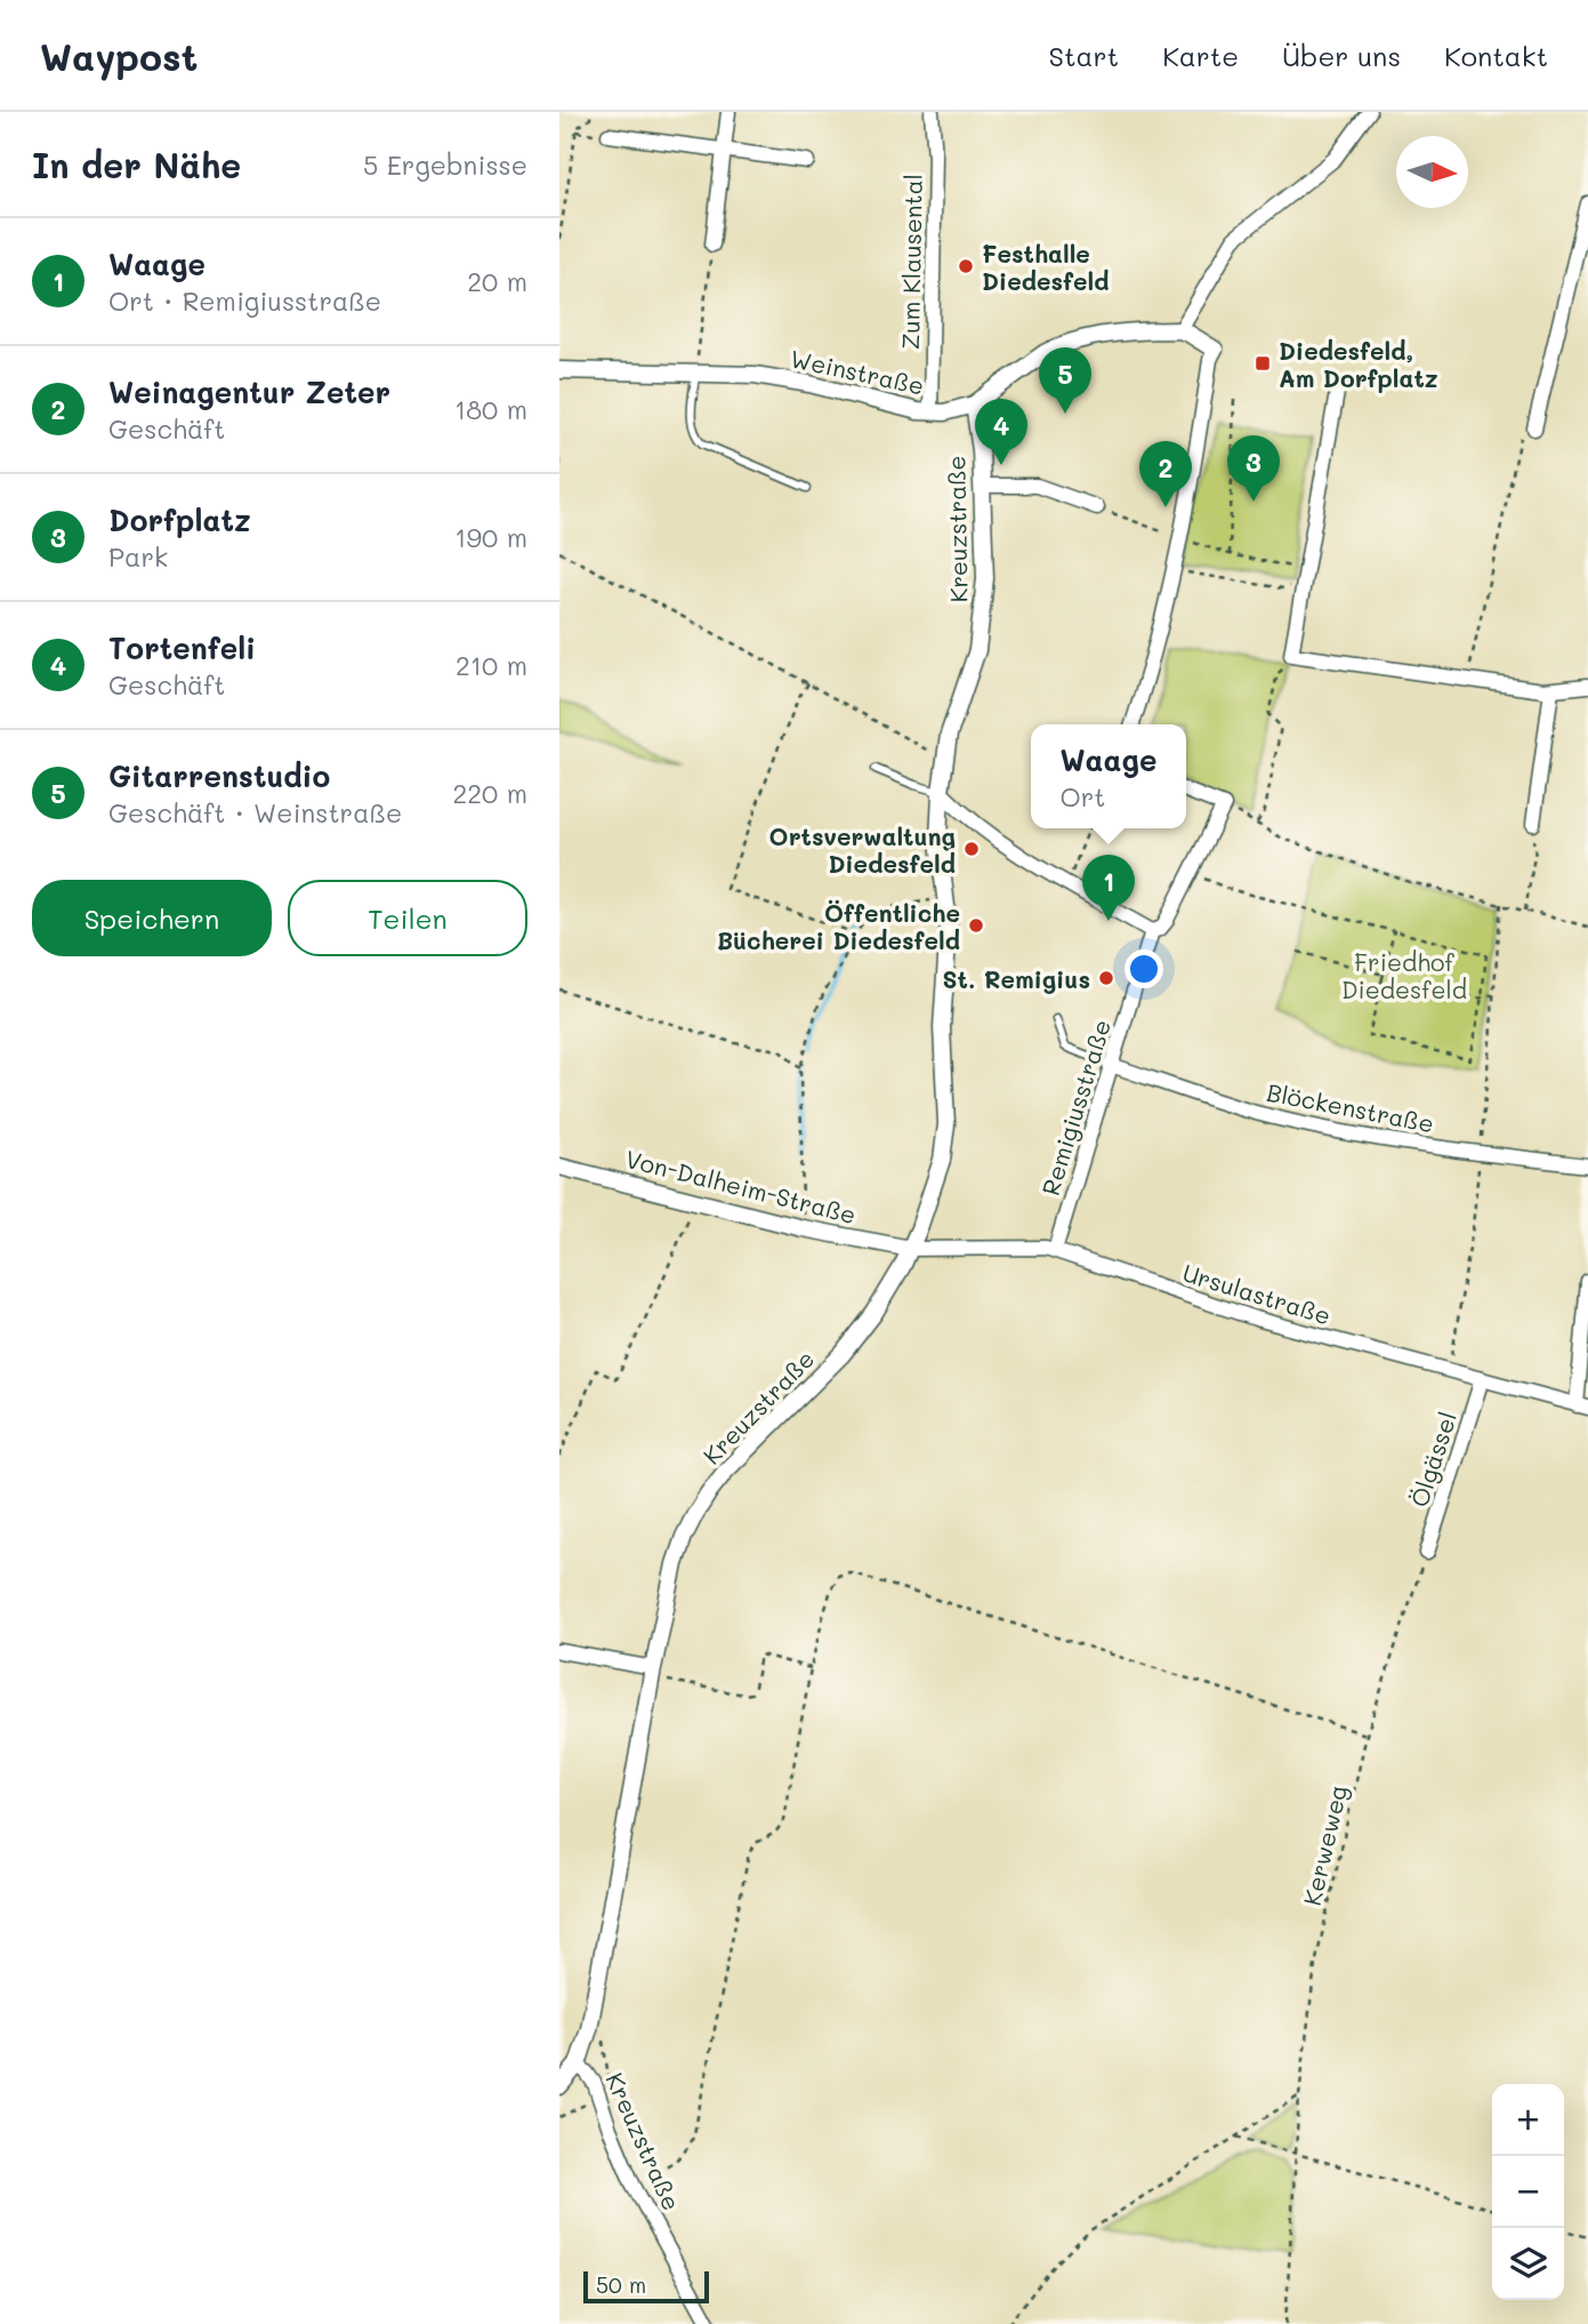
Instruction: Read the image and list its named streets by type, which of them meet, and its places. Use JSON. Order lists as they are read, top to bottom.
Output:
{
  "streets": {
    "street": [
      "Zum Klausental",
      "Weinstraße",
      "Kreuzstraße",
      "Remigiusstraße",
      "Blöckenstraße",
      "Von-Dalheim-Straße",
      "Ursulastraße",
      "Ölgässel"
    ],
    "path": ["Kerweweg"]
  },
  "crossings": [
    ["Zum Klausental", "Weinstraße"],
    ["Weinstraße", "Kreuzstraße"],
    ["Kreuzstraße", "Von-Dalheim-Straße"],
    ["Kreuzstraße", "Ursulastraße"],
    ["Remigiusstraße", "Blöckenstraße"],
    ["Remigiusstraße", "Ursulastraße"],
    ["Von-Dalheim-Straße", "Ursulastraße"],
    ["Ursulastraße", "Ölgässel"],
    ["Ölgässel", "Kerweweg"]
  ],
  "parks": ["Friedhof Diedesfeld"],
  "places": {
    "other": [
      "Festhalle Diedesfeld",
      "Ortsverwaltung Diedesfeld",
      "Öffentliche Bücherei Diedesfeld",
      "St. Remigius"
    ],
    "transit": ["Diedesfeld, Am Dorfplatz"]
  },
  "scale_bar": "50 m",
  "north": "right",
  "page": {
    "header": "Waypost",
    "nav": [
      "Start",
      "Karte",
      "Über uns",
      "Kontakt"
    ],
    "heading": ["In der Nähe", "5 Ergebnisse"],
    "list": [
      {
        "mark": "1",
        "name": "Waage",
        "note": "Ort · Remigiusstraße",
        "value": "20 m"
      },
      {
        "mark": "2",
        "name": "Weinagentur Zeter",
        "note": "Geschäft",
        "value": "180 m"
      },
      {
        "mark": "3",
        "name": "Dorfplatz",
        "note": "Park",
        "value": "190 m"
      },
      {
        "mark": "4",
        "name": "Tortenfeli",
        "note": "Geschäft",
        "value": "210 m"
      },
      {
        "mark": "5",
        "name": "Gitarrenstudio",
        "note": "Geschäft · Weinstraße",
        "value": "220 m"
      }
    ],
    "pins": [
      "5",
      "4",
      "3",
      "2",
      "1"
    ],
    "popup": ["Waage", "Ort"],
    "buttons": ["Speichern", "Teilen"],
    "map_buttons": ["+", "−"],
    "scale": "50 m"
  }
}
